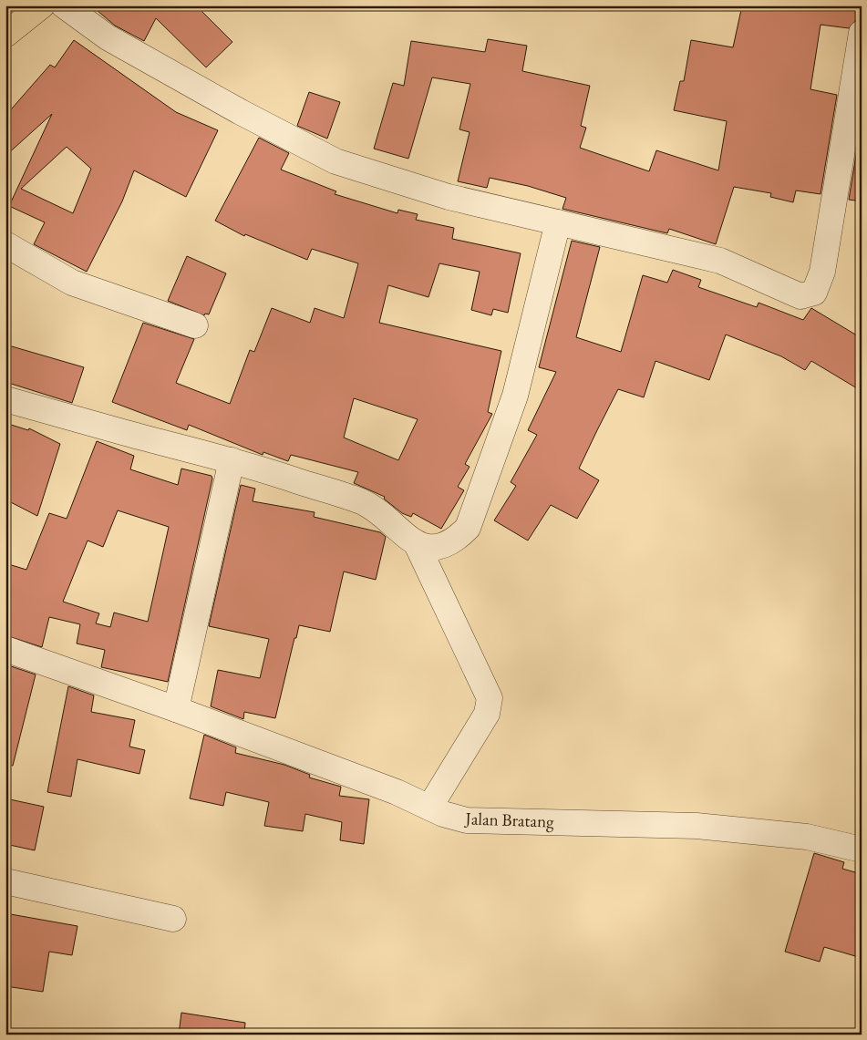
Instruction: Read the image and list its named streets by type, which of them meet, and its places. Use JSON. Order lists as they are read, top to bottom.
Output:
{
  "streets": {
    "street": ["Jalan Bratang"]
  }
}
